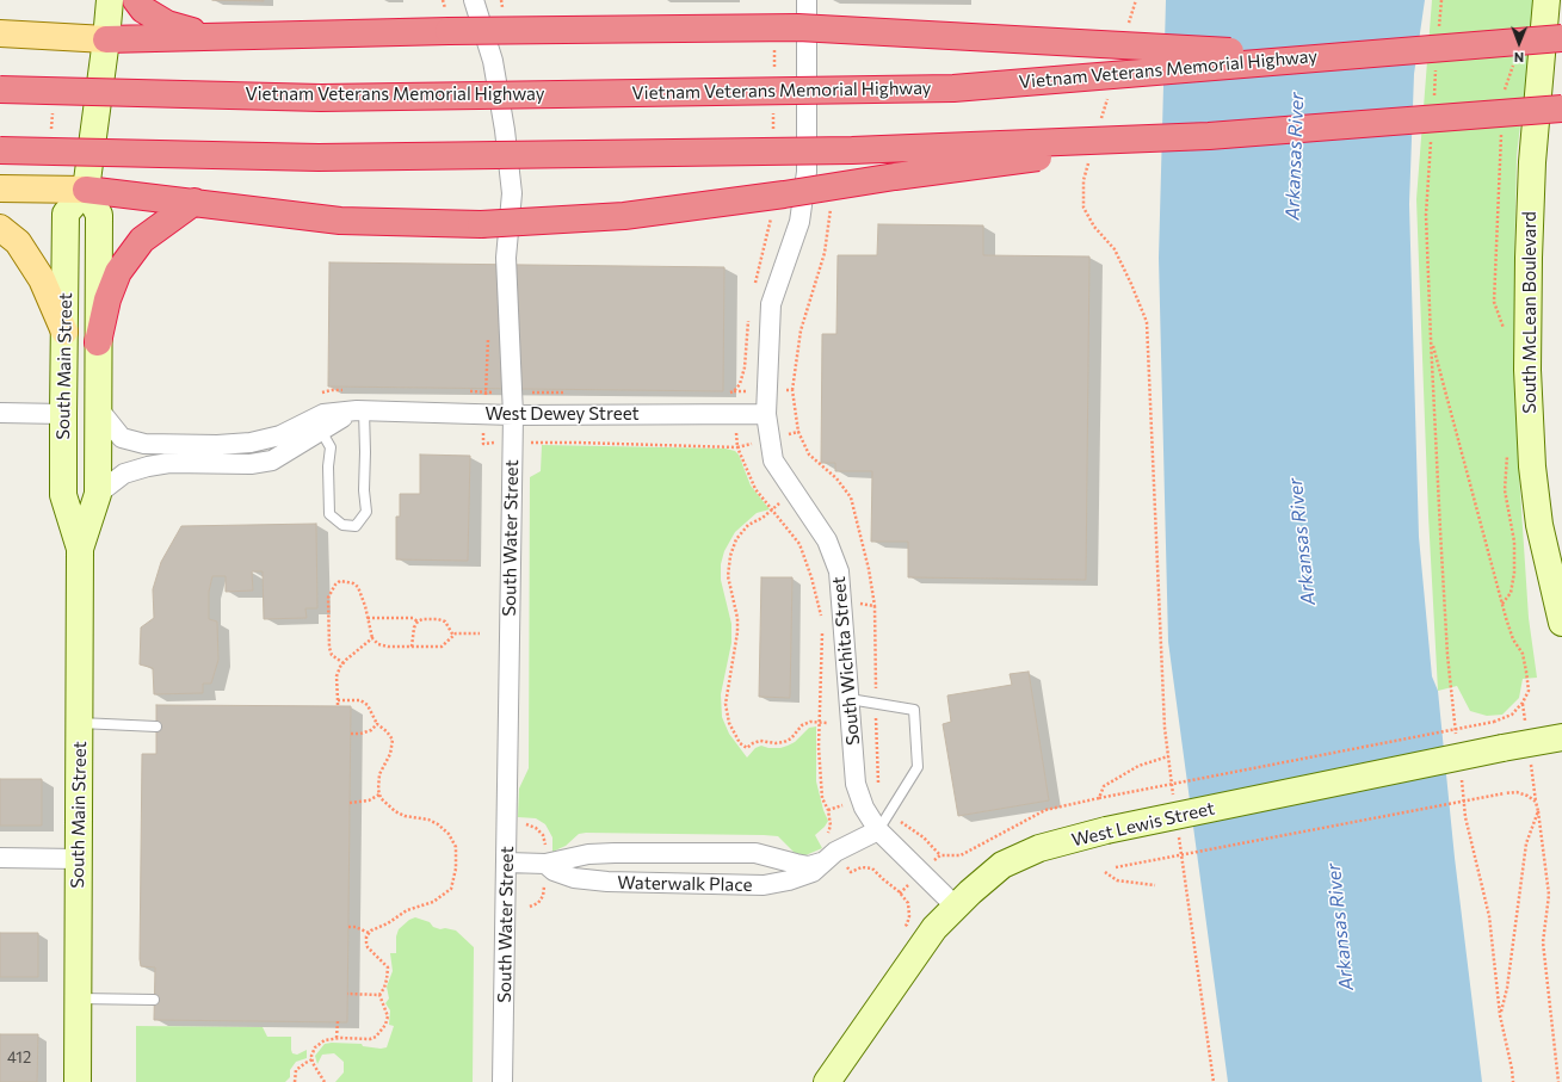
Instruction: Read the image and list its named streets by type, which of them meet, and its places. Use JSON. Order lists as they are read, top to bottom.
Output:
{
  "streets": {
    "highway": ["Vietnam Veterans Memorial Highway"],
    "street": [
      "South McLean Boulevard",
      "South Main Street",
      "West Dewey Street",
      "South Water Street",
      "South Wichita Street",
      "West Lewis Street",
      "Waterwalk Place"
    ]
  },
  "crossings": [
    ["South Main Street", "West Dewey Street"],
    ["West Dewey Street", "South Water Street"],
    ["West Dewey Street", "South Wichita Street"],
    ["South Water Street", "Waterwalk Place"],
    ["South Wichita Street", "West Lewis Street"],
    ["South Wichita Street", "Waterwalk Place"]
  ],
  "water": ["Arkansas River"],
  "house_numbers": ["412"],
  "north": "bottom"
}
